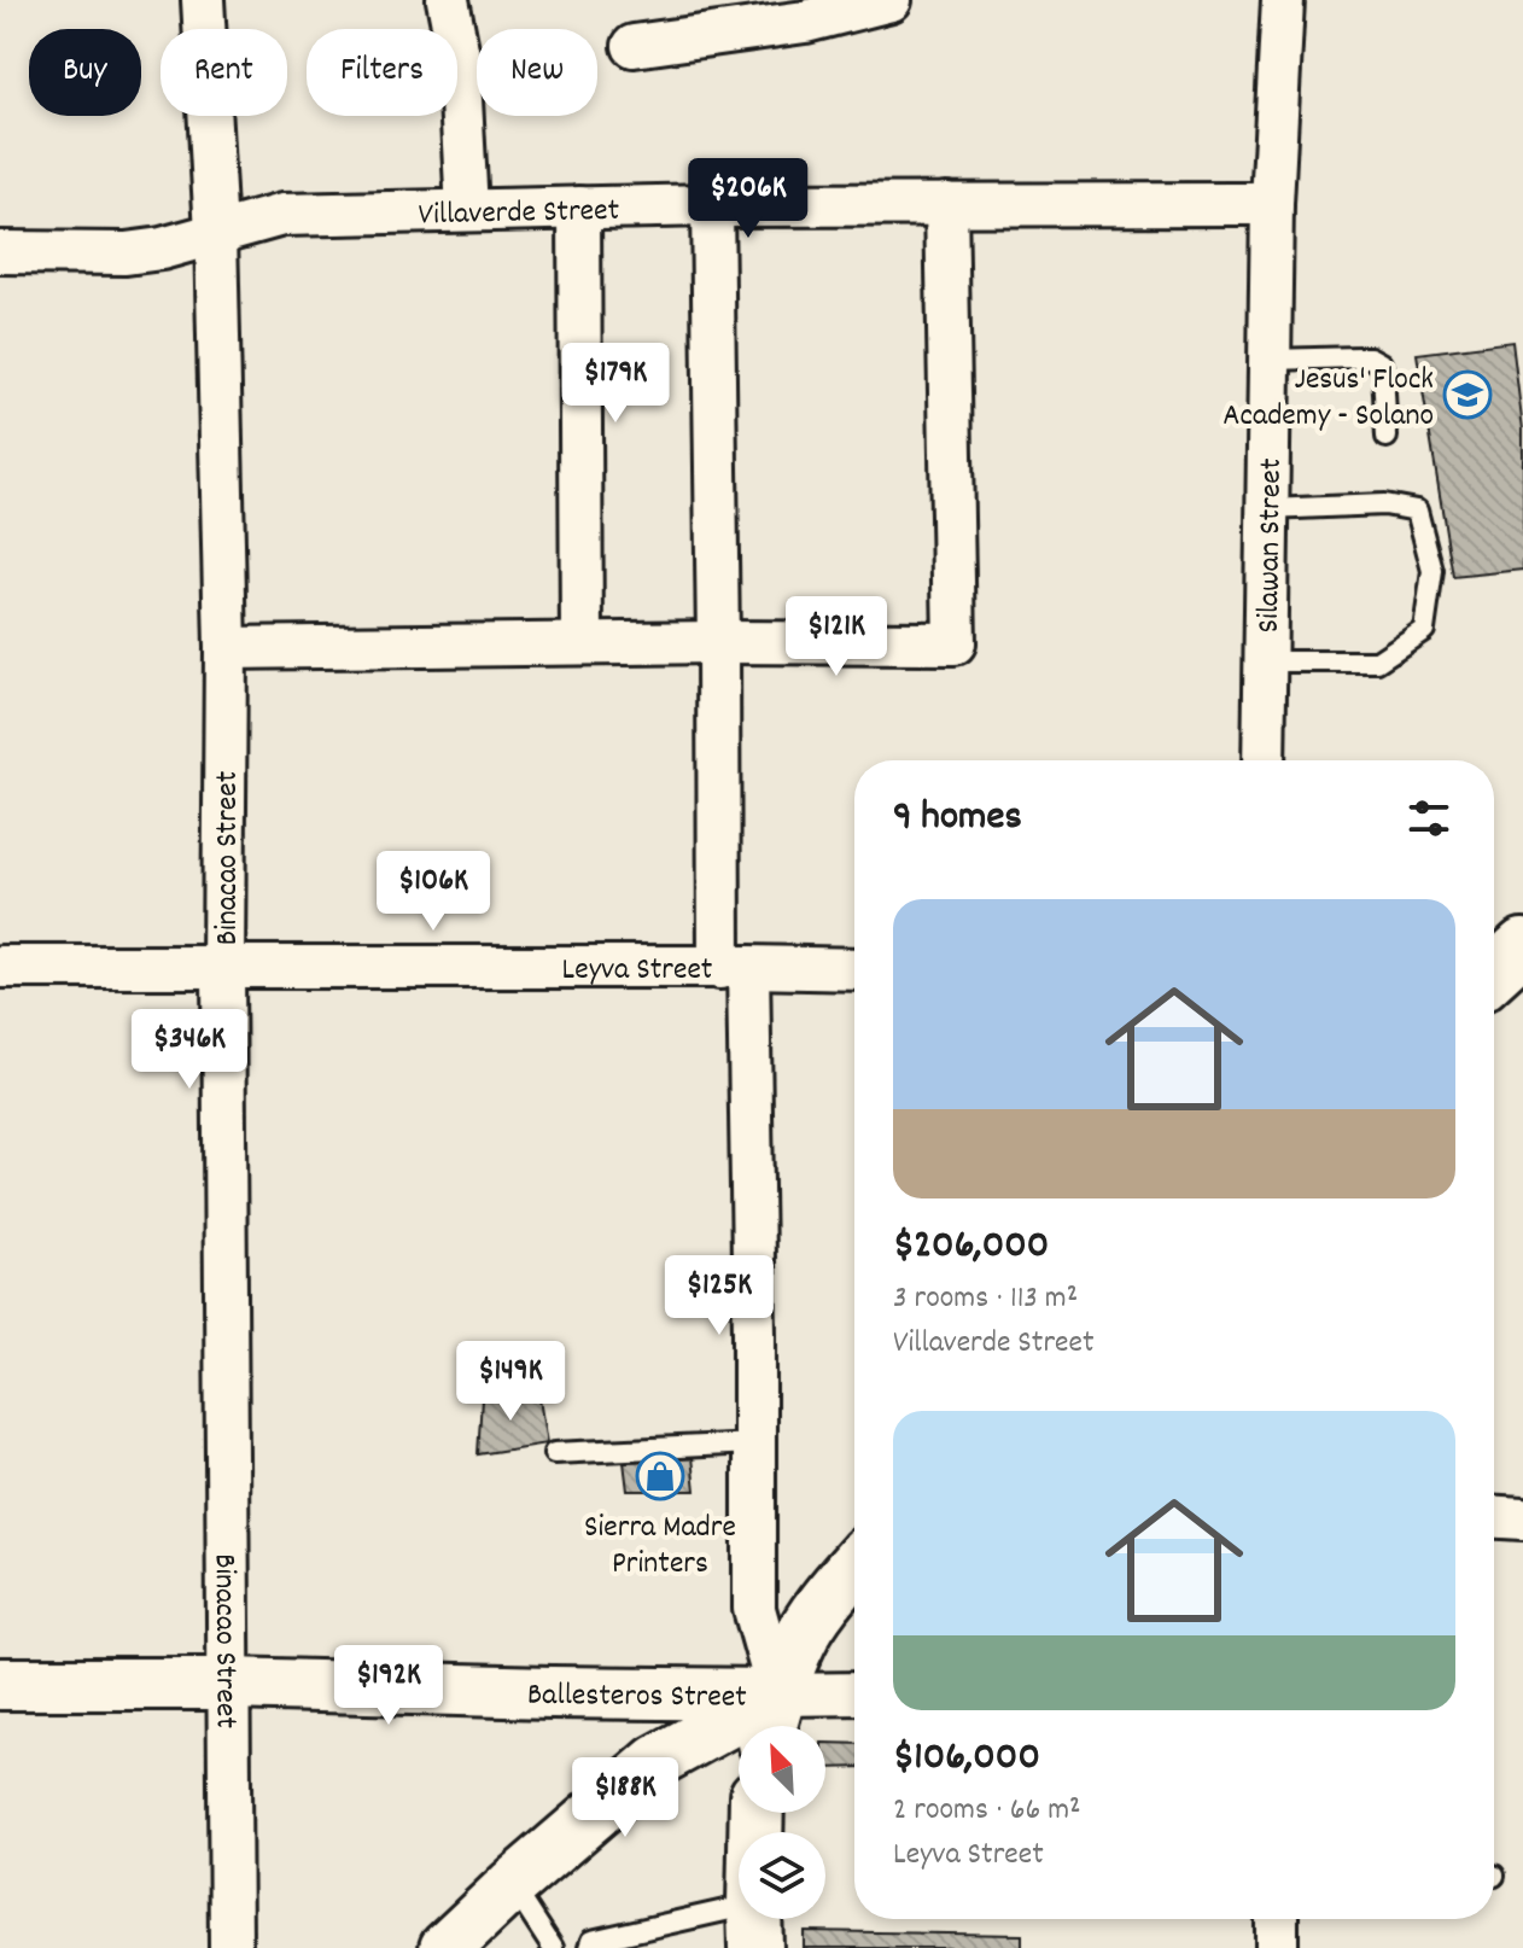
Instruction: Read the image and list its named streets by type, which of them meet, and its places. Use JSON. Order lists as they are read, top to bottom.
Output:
{
  "streets": {
    "street": [
      "Villaverde Street",
      "Silawan Street",
      "Binacao Street",
      "Leyva Street",
      "Ballesteros Street"
    ]
  },
  "crossings": [
    ["Villaverde Street", "Silawan Street"],
    ["Villaverde Street", "Binacao Street"],
    ["Binacao Street", "Leyva Street"],
    ["Binacao Street", "Ballesteros Street"]
  ],
  "places": {
    "school or university": ["Jesus' Flock Academy - Solano"],
    "shop": ["Sierra Madre Printers"]
  },
  "north": "top left",
  "page": {
    "chip": [
      "Buy",
      "Rent",
      "Filters",
      "New"
    ],
    "price": [
      "$206K",
      "$179K",
      "$121K",
      "$106K",
      "$346K",
      "$125K",
      "$149K",
      "$192K",
      "$188K"
    ],
    "heading": "9 homes",
    "list": [
      {
        "name": "$206,000",
        "note": "3 rooms · 113 m² · Villaverde Street"
      },
      {
        "name": "$106,000",
        "note": "2 rooms · 66 m² · Leyva Street"
      }
    ]
  }
}
